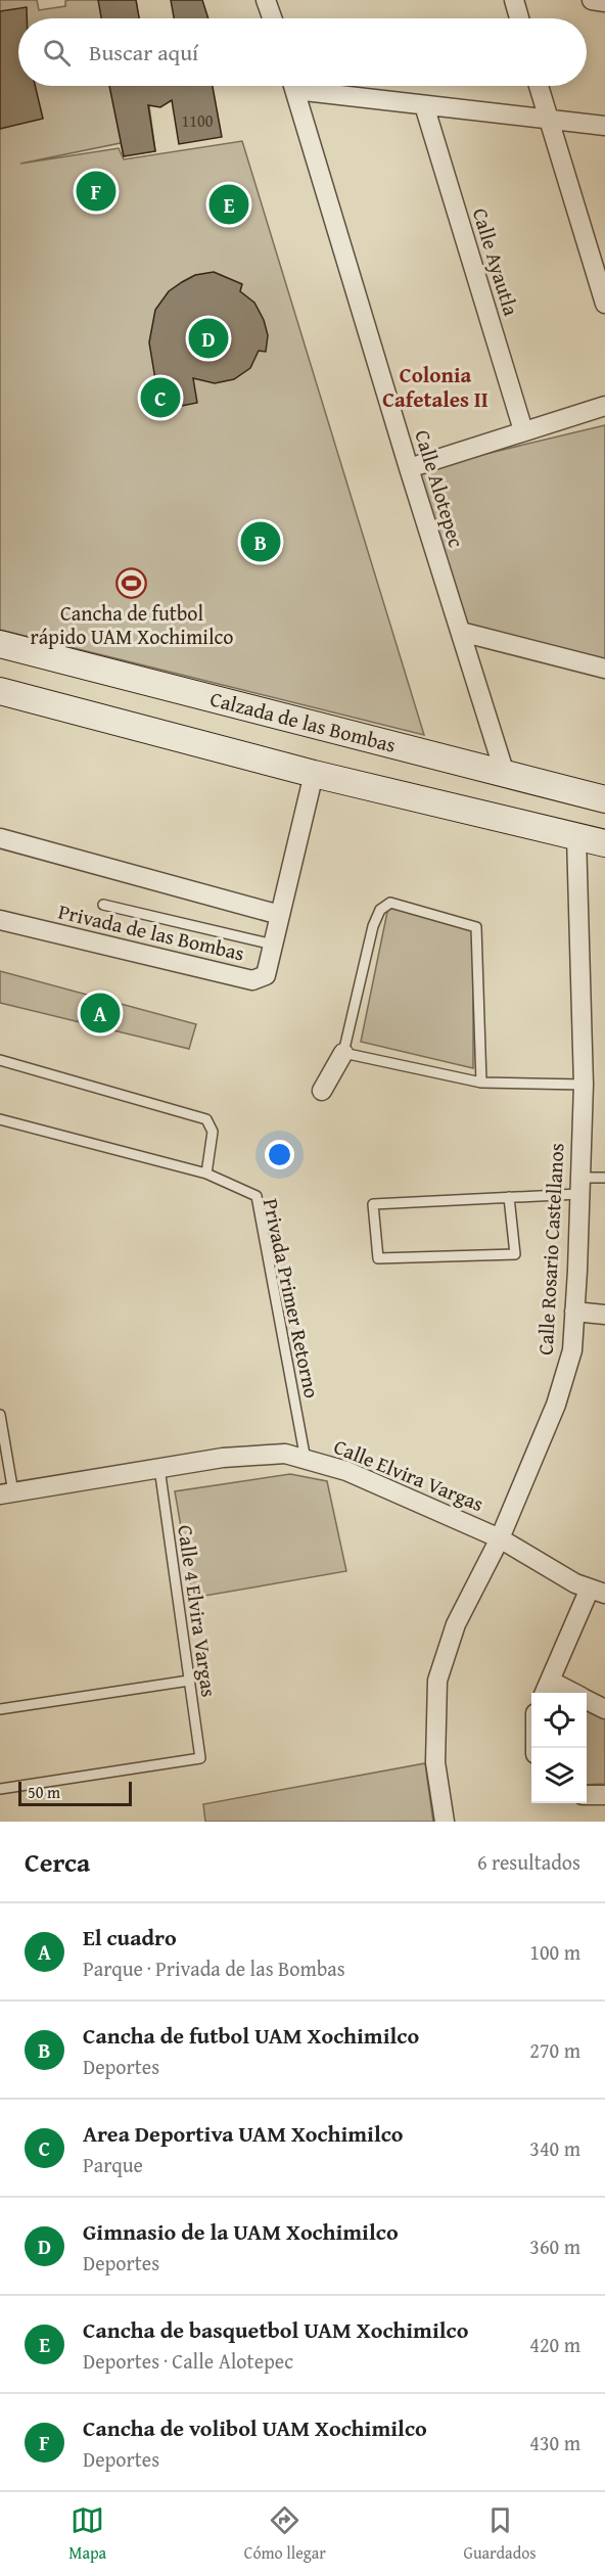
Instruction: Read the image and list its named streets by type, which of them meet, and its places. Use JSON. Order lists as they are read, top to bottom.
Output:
{
  "streets": {
    "main road": ["Calzada de las Bombas"],
    "street": [
      "Calle Ayautla",
      "Calle Alotepec",
      "Privada de las Bombas",
      "Calle Rosario Castellanos",
      "Calle Elvira Vargas"
    ],
    "lane": ["Privada Primer Retorno", "Calle 4 Elvira Vargas"]
  },
  "crossings": [
    ["Calle Alotepec", "Calzada de las Bombas"],
    ["Calle Rosario Castellanos", "Calle Elvira Vargas"],
    ["Privada Primer Retorno", "Calle Elvira Vargas"],
    ["Calle Elvira Vargas", "Calle 4 Elvira Vargas"]
  ],
  "districts": ["Colonia Cafetales II"],
  "places": {
    "sports": ["Cancha de futbol rápido UAM Xochimilco"]
  },
  "house_numbers": ["1100"],
  "scale_bar": "50 m",
  "page": {
    "search": "Buscar aquí",
    "pins": [
      "F",
      "E",
      "D",
      "C",
      "B",
      "A"
    ],
    "scale": "50 m",
    "heading": ["Cerca", "6 resultados"],
    "list": [
      {
        "mark": "A",
        "name": "El cuadro",
        "note": "Parque · Privada de las Bombas",
        "value": "100 m"
      },
      {
        "mark": "B",
        "name": "Cancha de futbol UAM Xochimilco",
        "note": "Deportes",
        "value": "270 m"
      },
      {
        "mark": "C",
        "name": "Area Deportiva UAM Xochimilco",
        "note": "Parque",
        "value": "340 m"
      },
      {
        "mark": "D",
        "name": "Gimnasio de la UAM Xochimilco",
        "note": "Deportes",
        "value": "360 m"
      },
      {
        "mark": "E",
        "name": "Cancha de basquetbol UAM Xochimilco",
        "note": "Deportes · Calle Alotepec",
        "value": "420 m"
      },
      {
        "mark": "F",
        "name": "Cancha de volibol UAM Xochimilco",
        "note": "Deportes",
        "value": "430 m"
      }
    ],
    "nav": ["Mapa", "Cómo llegar", "Guardados"]
  }
}
